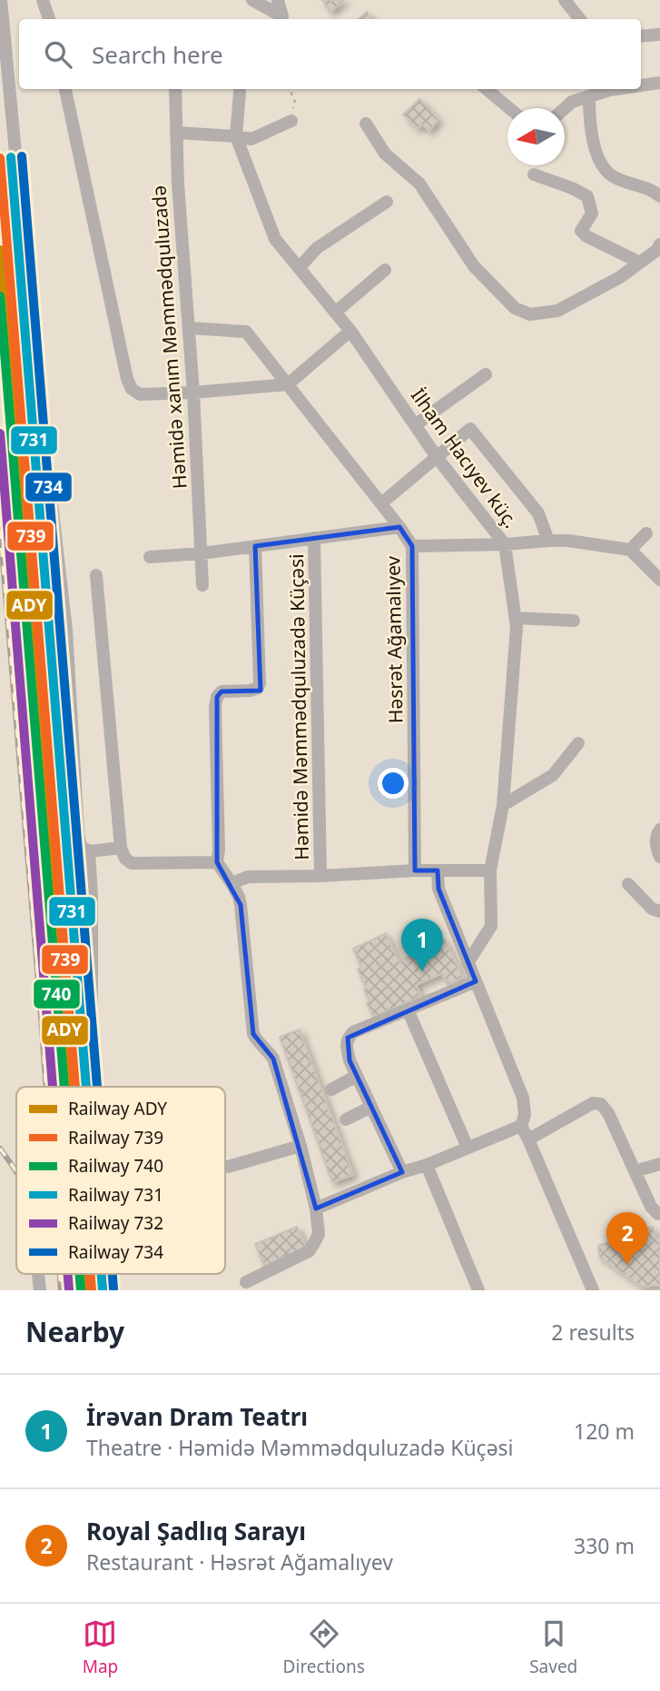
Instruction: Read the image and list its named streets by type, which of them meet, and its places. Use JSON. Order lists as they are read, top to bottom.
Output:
{
  "streets": {
    "street": [
      "Həmidə xanım Məmmədquluzadə",
      "İlham Hacıyev küç.",
      "Həsrət Ağamalıyev",
      "Həmidə Məmmədquluzadə Küçəsi"
    ]
  },
  "crossings": [
    ["Həmidə xanım Məmmədquluzadə", "Həsrət Ağamalıyev"]
  ],
  "lines": [
    "rail line 734",
    "rail line 731",
    "rail line 739",
    "rail line ADY",
    "rail line 740",
    "rail line 732"
  ],
  "legend": [
    "Railway ADY",
    "Railway 739",
    "Railway 740",
    "Railway 731",
    "Railway 732",
    "Railway 734"
  ],
  "north": "left",
  "page": {
    "search": "Search here",
    "pins": ["1", "2"],
    "heading": ["Nearby", "2 results"],
    "list": [
      {
        "mark": "1",
        "name": "İrəvan Dram Teatrı",
        "note": "Theatre · Həmidə Məmmədquluzadə Küçəsi",
        "value": "120 m"
      },
      {
        "mark": "2",
        "name": "Royal Şadlıq Sarayı",
        "note": "Restaurant · Həsrət Ağamalıyev",
        "value": "330 m"
      }
    ],
    "nav": ["Map", "Directions", "Saved"]
  }
}
